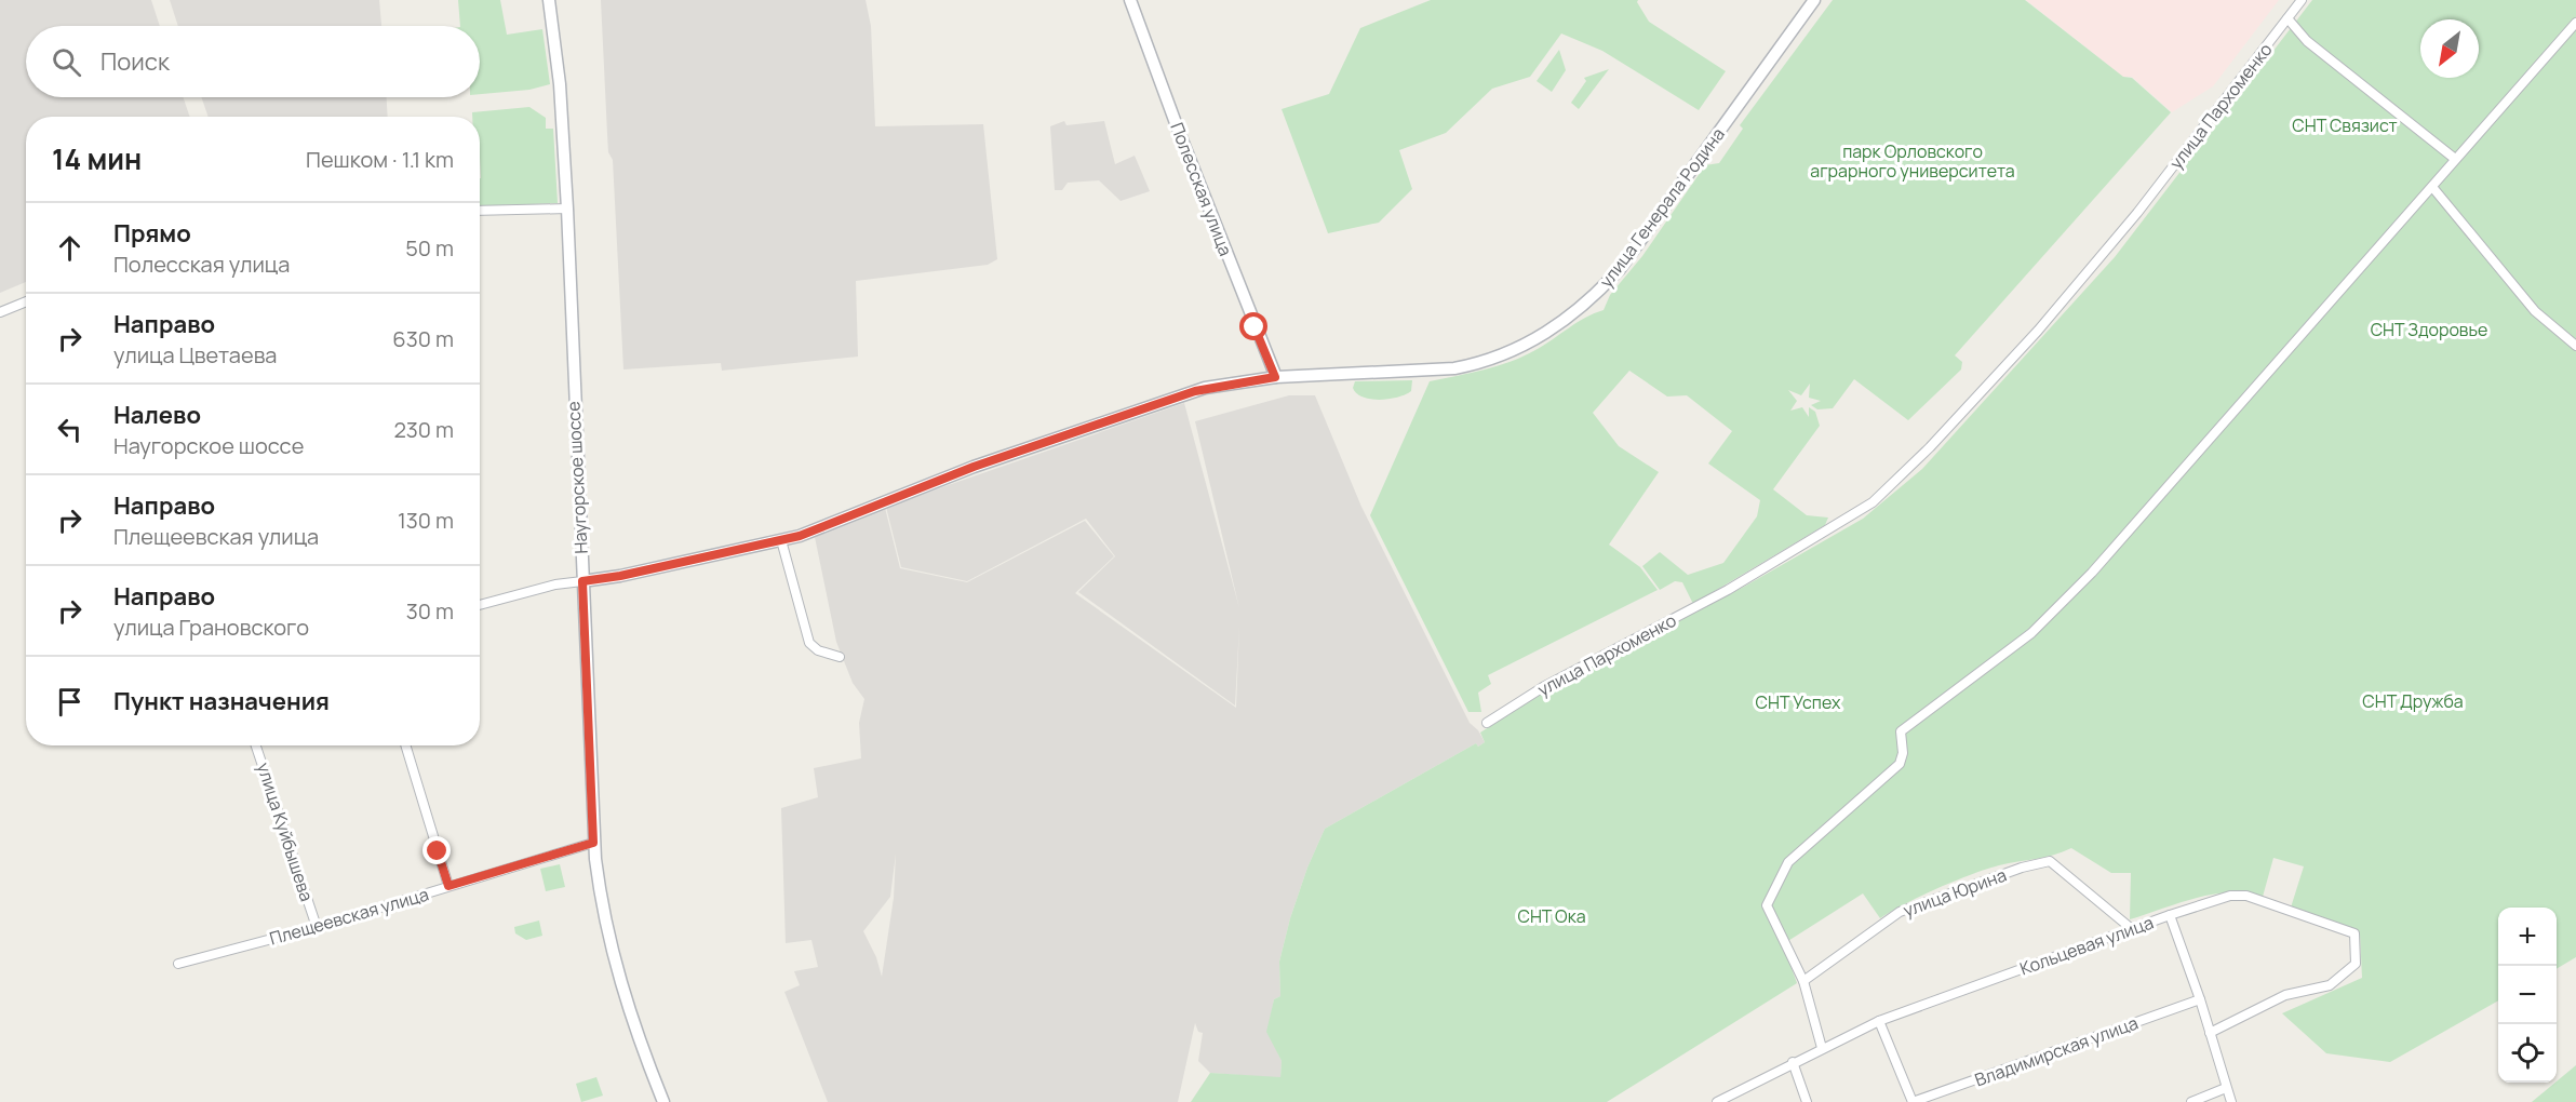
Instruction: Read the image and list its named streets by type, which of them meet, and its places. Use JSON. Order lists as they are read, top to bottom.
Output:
{
  "streets": {
    "main road": ["Полесская улица", "улица Генерала Родина", "Наугорское шоссе"],
    "street": [
      "улица Пархоменко",
      "улица Куйбышева",
      "улица Юрина",
      "Плещеевская улица",
      "Кольцевая улица",
      "Владимирская улица"
    ]
  },
  "crossings": [
    ["Полесская улица", "улица Генерала Родина"],
    ["улица Генерала Родина", "Наугорское шоссе"],
    ["Наугорское шоссе", "Плещеевская улица"],
    ["улица Куйбышева", "Плещеевская улица"],
    ["улица Юрина", "Кольцевая улица"],
    ["Кольцевая улица", "Владимирская улица"]
  ],
  "parks": [
    "СНТ Связист",
    "парк Орловского аграрного университета",
    "СНТ Здоровье",
    "СНТ Дружба",
    "СНТ Успех",
    "СНТ Ока"
  ],
  "north": "bottom left",
  "page": {
    "search": "Поиск",
    "heading": ["14 мин", "Пешком · 1.1 km"],
    "list": [
      ["Прямо", "Полесская улица", "50 m"],
      ["Направо", "улица Цветаева", "630 m"],
      ["Налево", "Наугорское шоссе", "230 m"],
      ["Направо", "Плещеевская улица", "130 m"],
      ["Направо", "улица Грановского", "30 m"],
      "Пункт назначения"
    ],
    "map_buttons": ["+", "−"]
  }
}
